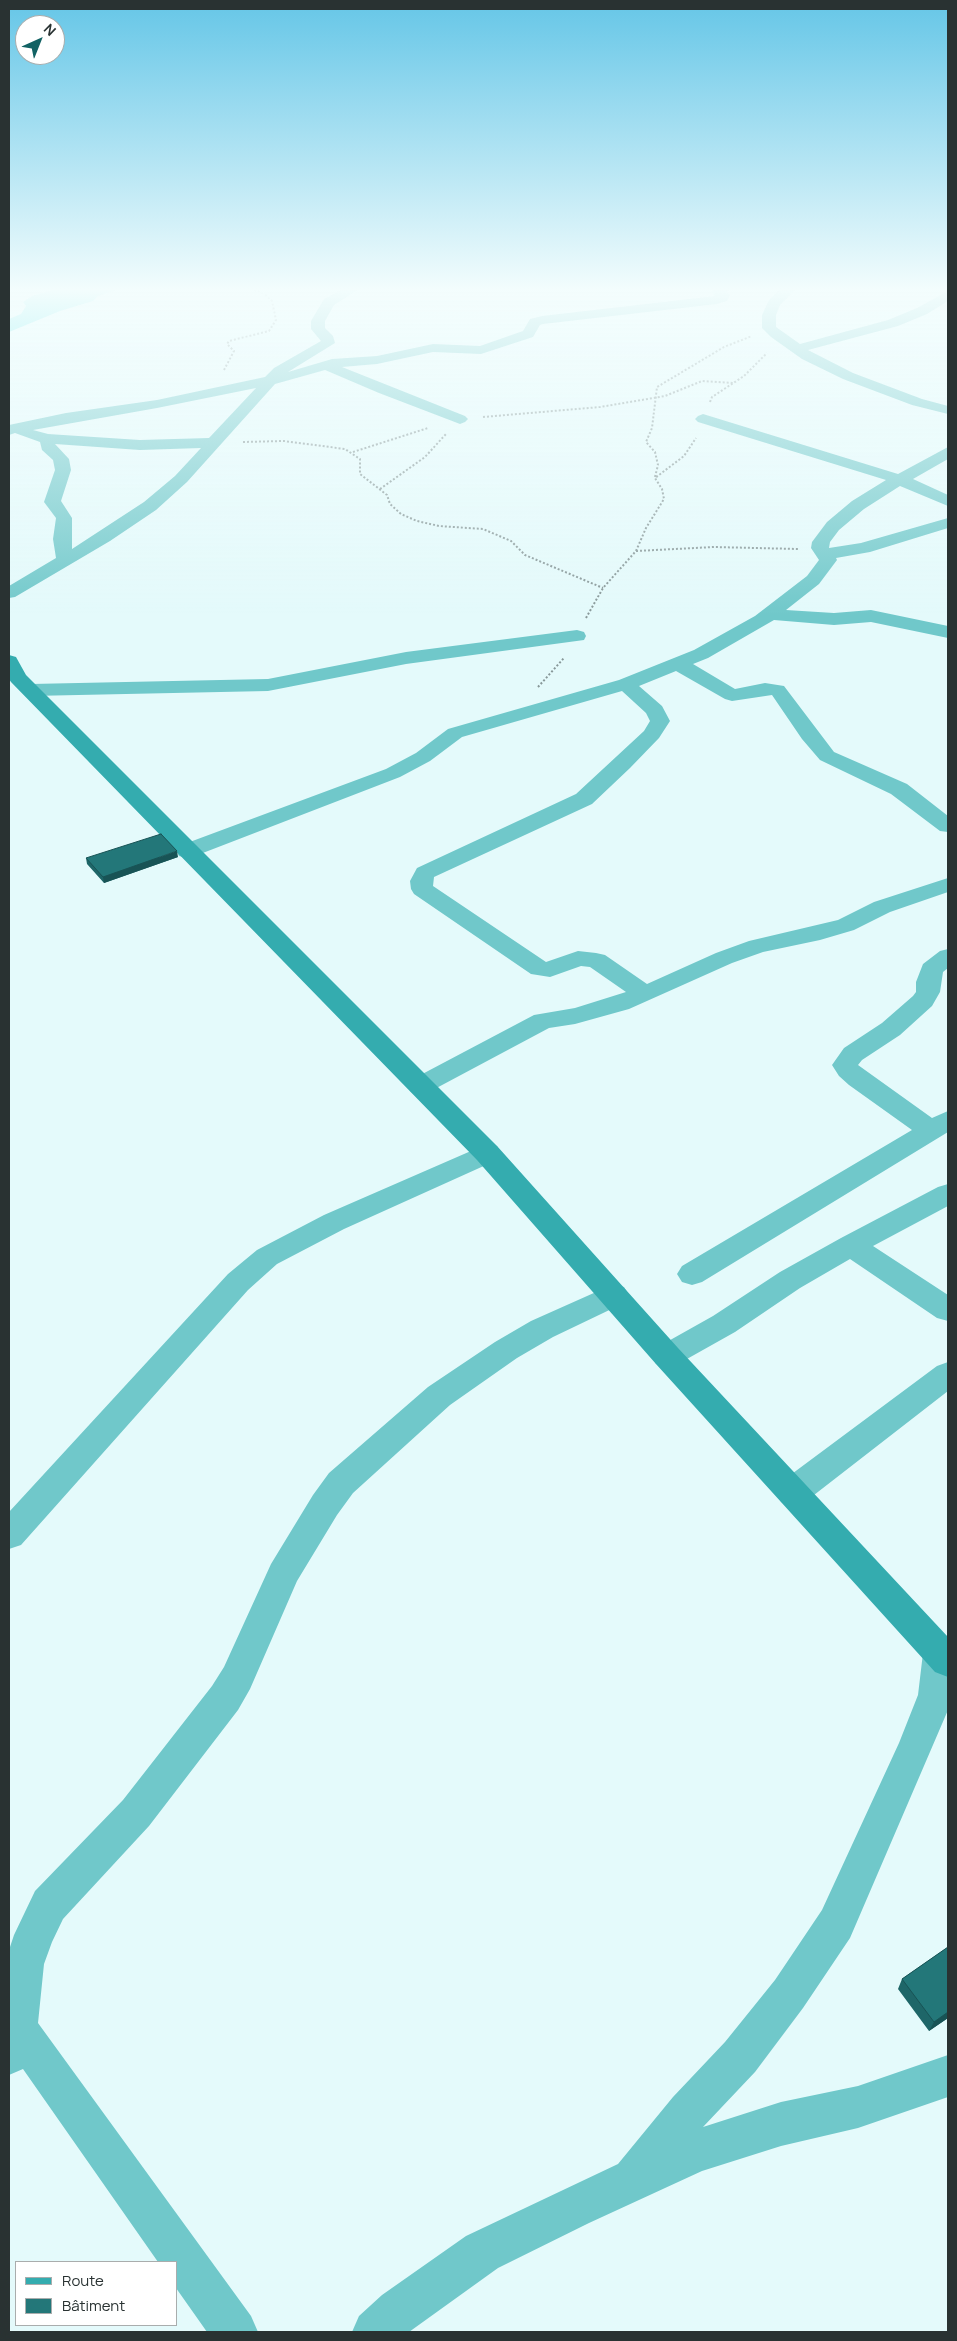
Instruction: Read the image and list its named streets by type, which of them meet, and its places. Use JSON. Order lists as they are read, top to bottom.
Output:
{
  "legend": ["Route", "Bâtiment"],
  "north": "top right"
}
